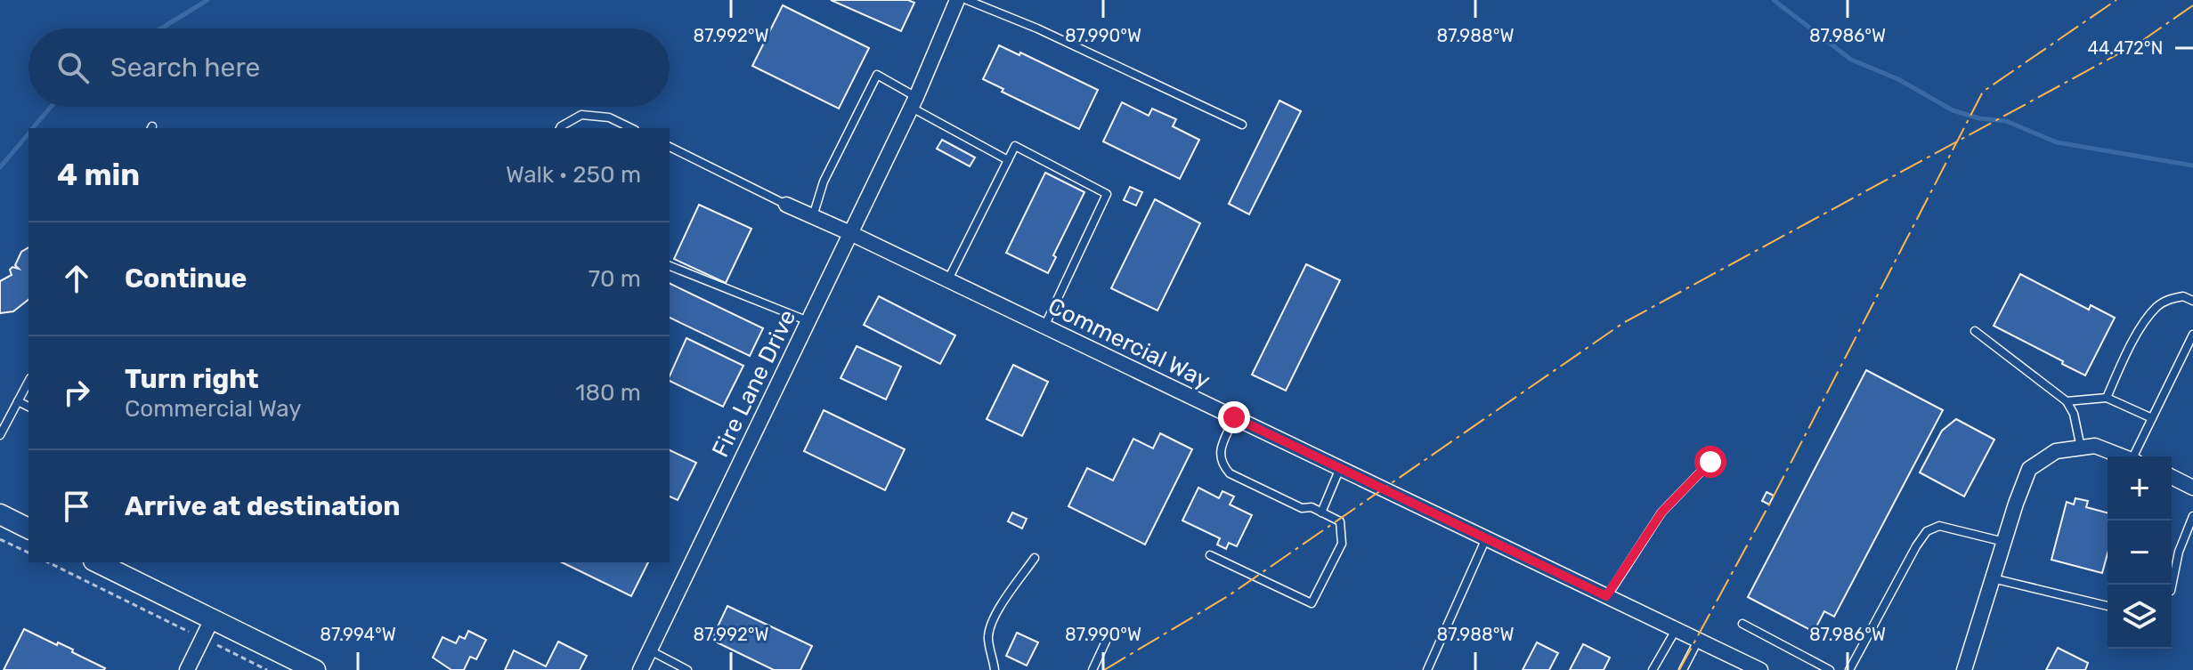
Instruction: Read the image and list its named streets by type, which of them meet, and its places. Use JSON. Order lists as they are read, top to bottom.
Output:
{
  "streets": {
    "street": ["Commercial Way", "Fire Lane Drive"]
  },
  "crossings": [
    ["Commercial Way", "Fire Lane Drive"]
  ],
  "page": {
    "search": "Search here",
    "heading": ["4 min", "Walk · 250 m"],
    "list": [
      ["Continue", "70 m"],
      ["Turn right", "Commercial Way", "180 m"],
      "Arrive at destination"
    ],
    "map_buttons": ["+", "−"]
  },
  "coordinates": [
    "87.992°W",
    "87.990°W",
    "87.988°W",
    "87.986°W",
    "44.472°N",
    "87.994°W"
  ]
}
